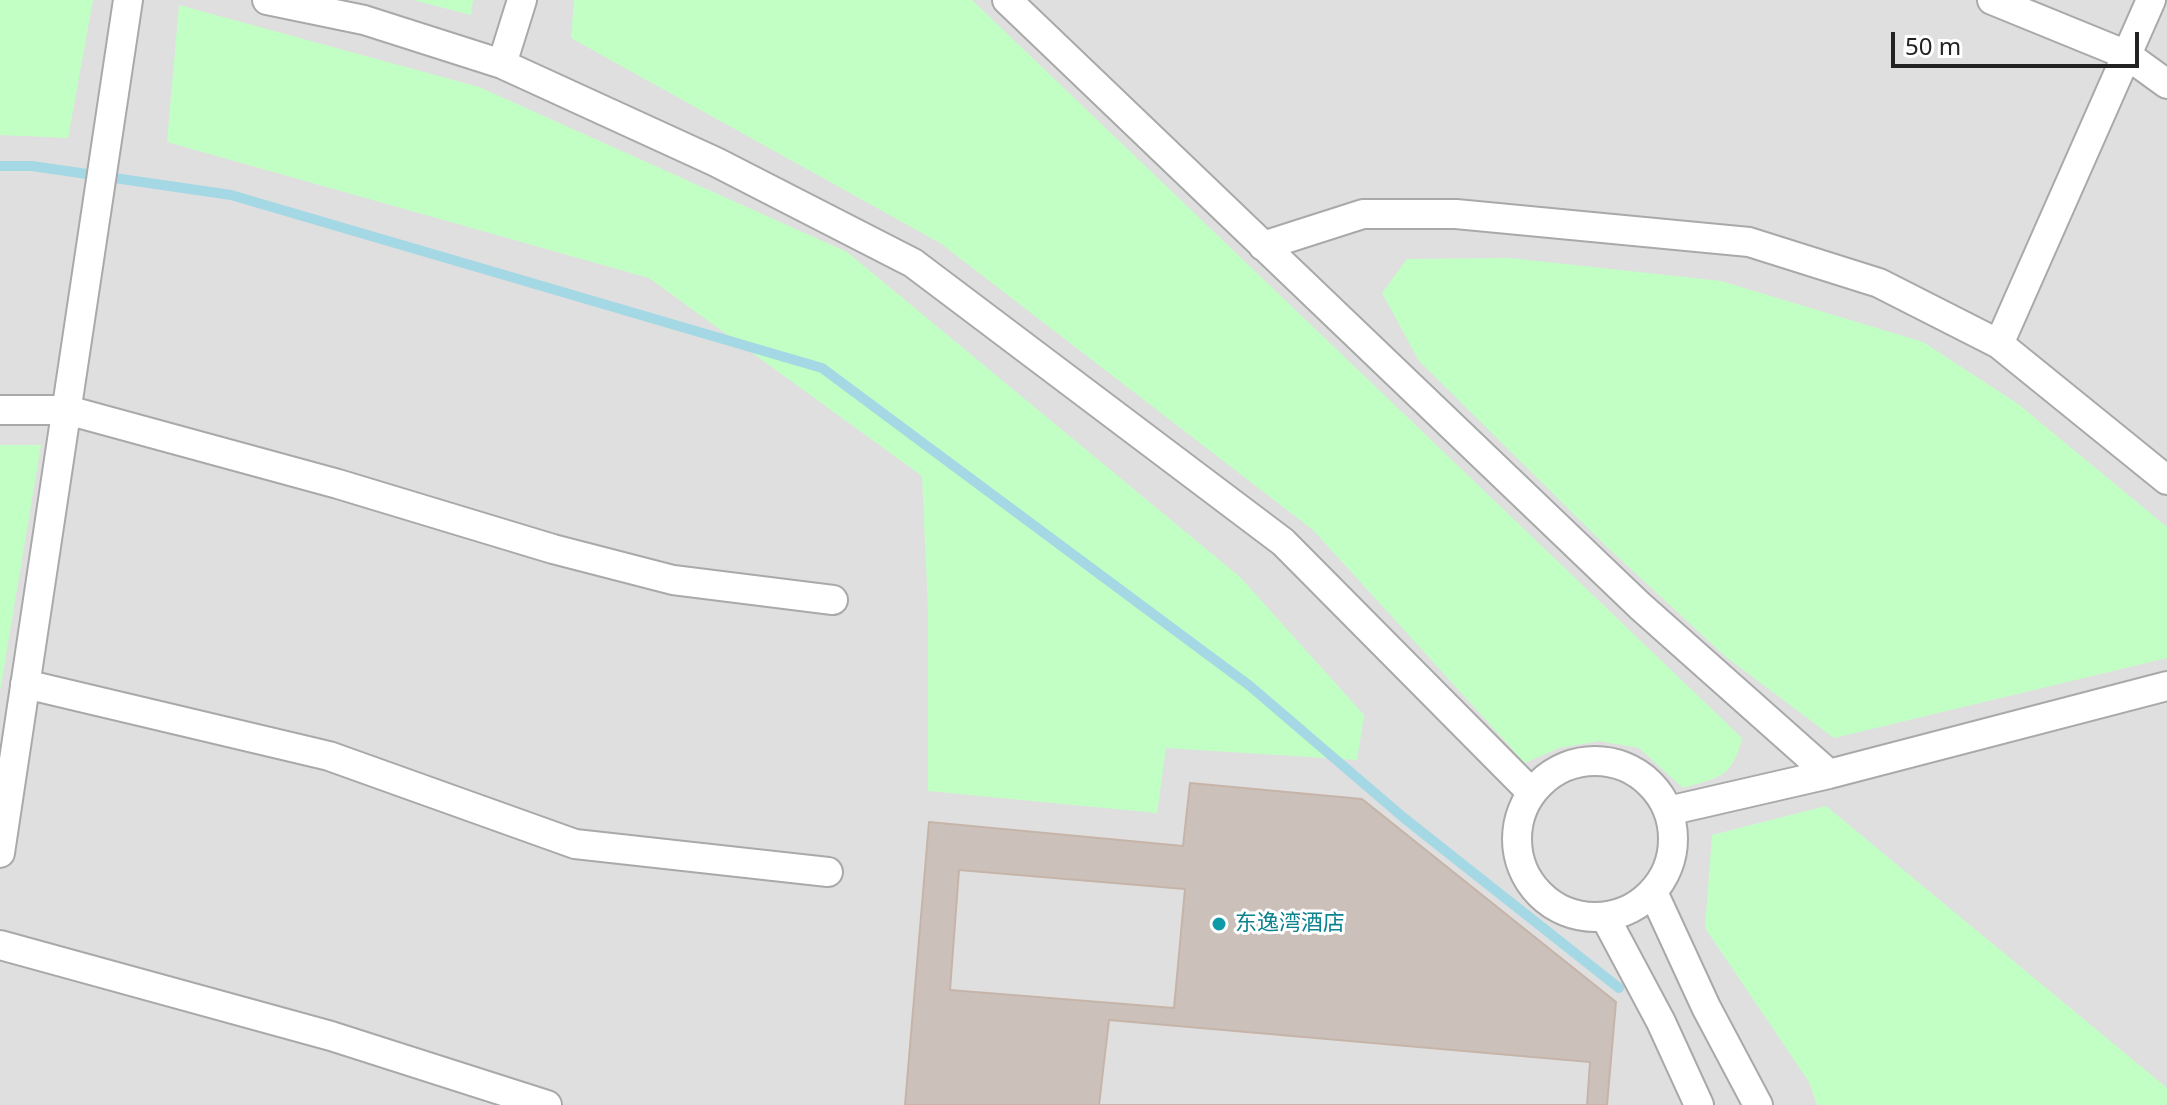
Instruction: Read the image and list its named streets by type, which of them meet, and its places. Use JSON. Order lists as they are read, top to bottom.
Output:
{
  "places": ["东逸湾酒店"],
  "scale_bar": "50 m"
}
